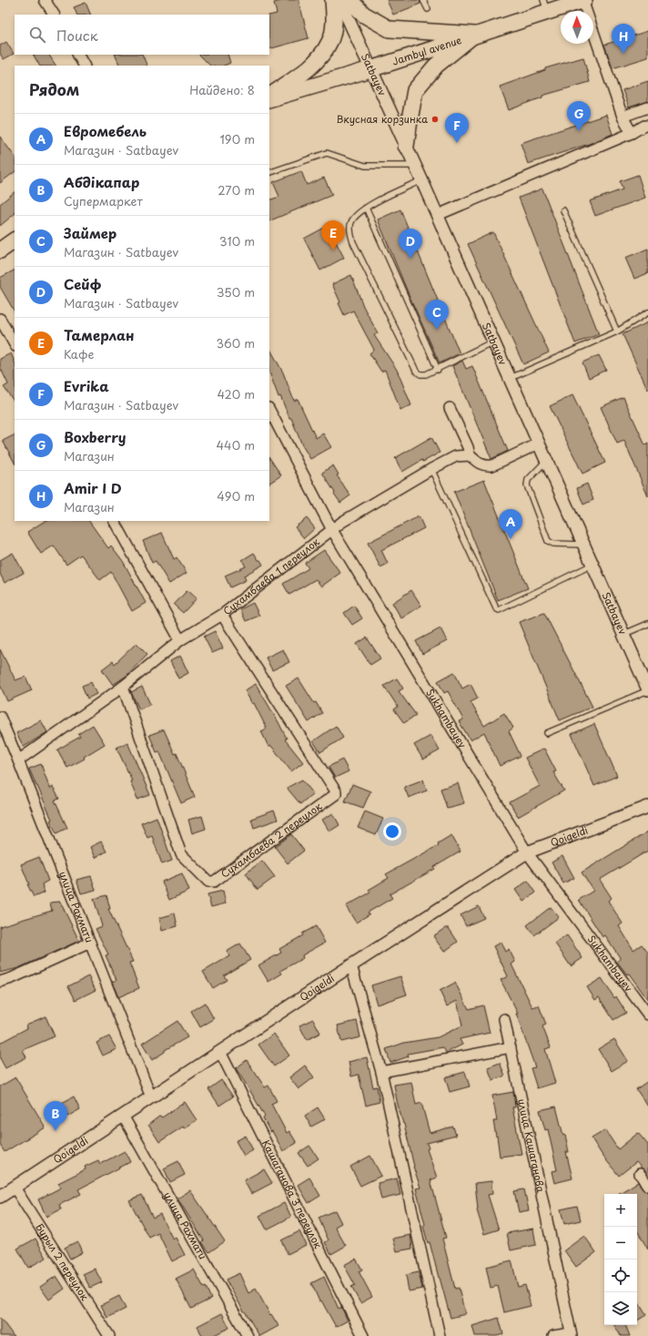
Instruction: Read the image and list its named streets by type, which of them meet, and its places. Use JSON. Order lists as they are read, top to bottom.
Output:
{
  "streets": {
    "main road": ["Jambyl avenue"],
    "street": [
      "Satbayev",
      "Сухамбаева 1 переулок",
      "Sukhambayev",
      "Qoigeldi",
      "Сухамбаева 2 переулок",
      "улица Рахмати",
      "улица Кашаганова",
      "Кашаганова 3 переулок",
      "Бурыл 2 переулок"
    ]
  },
  "crossings": [
    ["Jambyl avenue", "Satbayev"],
    ["Сухамбаева 1 переулок", "Sukhambayev"],
    ["Сухамбаева 1 переулок", "Сухамбаева 2 переулок"],
    ["Сухамбаева 1 переулок", "улица Рахмати"],
    ["Sukhambayev", "Qoigeldi"],
    ["Qoigeldi", "улица Рахмати"],
    ["Qoigeldi", "Кашаганова 3 переулок"],
    ["Qoigeldi", "Бурыл 2 переулок"]
  ],
  "places": ["Вкусная корзинка"],
  "north": "top",
  "page": {
    "search": "Поиск",
    "pins": [
      "H",
      "G",
      "F",
      "E",
      "D",
      "C",
      "A",
      "B"
    ],
    "heading": ["Рядом", "Найдено: 8"],
    "list": [
      {
        "mark": "A",
        "name": "Евромебель",
        "note": "Магазин · Satbayev",
        "value": "190 m"
      },
      {
        "mark": "B",
        "name": "Абдiкапар",
        "note": "Супермаркет",
        "value": "270 m"
      },
      {
        "mark": "C",
        "name": "Займер",
        "note": "Магазин · Satbayev",
        "value": "310 m"
      },
      {
        "mark": "D",
        "name": "Сейф",
        "note": "Магазин · Satbayev",
        "value": "350 m"
      },
      {
        "mark": "E",
        "name": "Тамерлан",
        "note": "Кафе",
        "value": "360 m"
      },
      {
        "mark": "F",
        "name": "Evrika",
        "note": "Магазин · Satbayev",
        "value": "420 m"
      },
      {
        "mark": "G",
        "name": "Boxberry",
        "note": "Магазин",
        "value": "440 m"
      },
      {
        "mark": "H",
        "name": "Amir I D",
        "note": "Магазин",
        "value": "490 m"
      }
    ],
    "map_buttons": ["+", "−"]
  }
}
